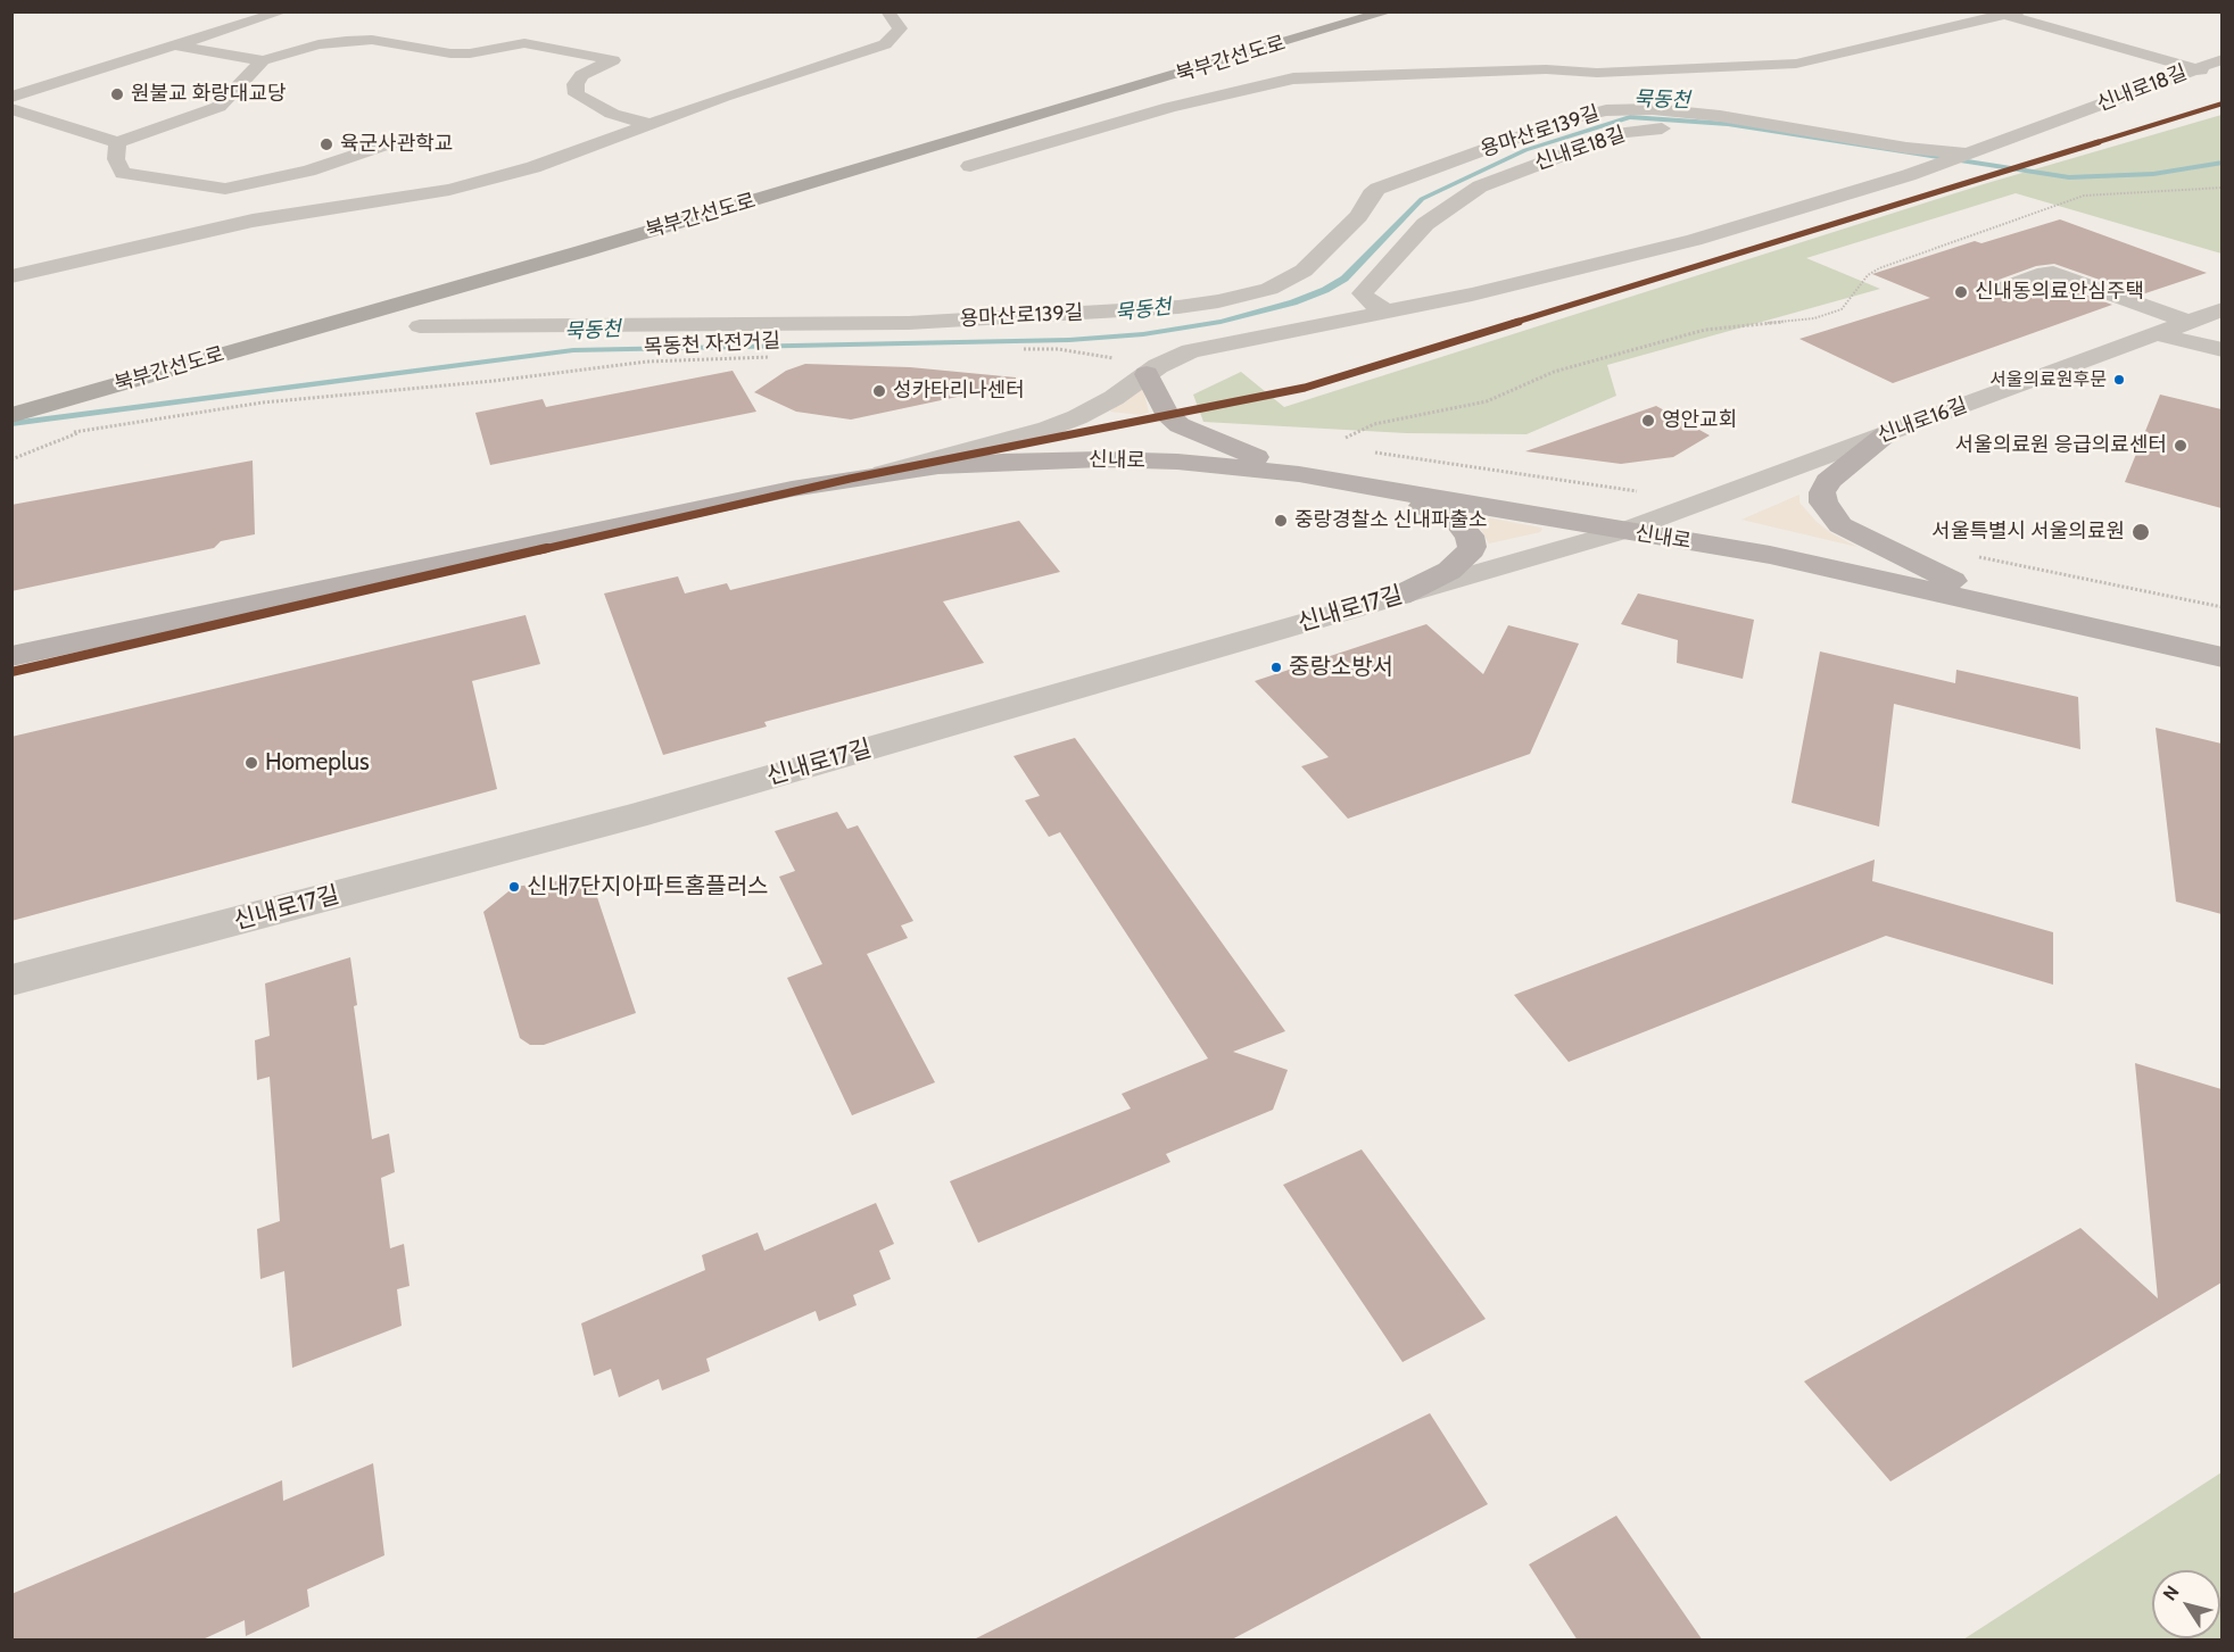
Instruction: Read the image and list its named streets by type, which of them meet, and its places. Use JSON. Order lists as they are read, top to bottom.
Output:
{
  "streets": {
    "highway": ["북부간선도로"],
    "main road": ["신내로"],
    "street": [
      "신내로18길",
      "용마산로139길",
      "신내로16길",
      "신내로17길"
    ],
    "path": ["목동천 자전거길"]
  },
  "crossings": [
    ["신내로18길", "용마산로139길"],
    ["신내로18길", "신내로"],
    ["신내로16길", "신내로"],
    ["신내로16길", "신내로17길"],
    ["신내로", "신내로17길"]
  ],
  "water": ["묵동천"],
  "places": [
    "원불교 화랑대교당",
    "육군사관학교",
    "신내동의료안심주택",
    "서울의료원후문",
    "성카타리나센터",
    "영안교회",
    "서울의료원 응급의료센터",
    "중랑경찰소 신내파출소",
    "서울특별시 서울의료원",
    "중랑소방서",
    "Homeplus",
    "신내7단지아파트홈플러스"
  ],
  "north": "top left"
}
